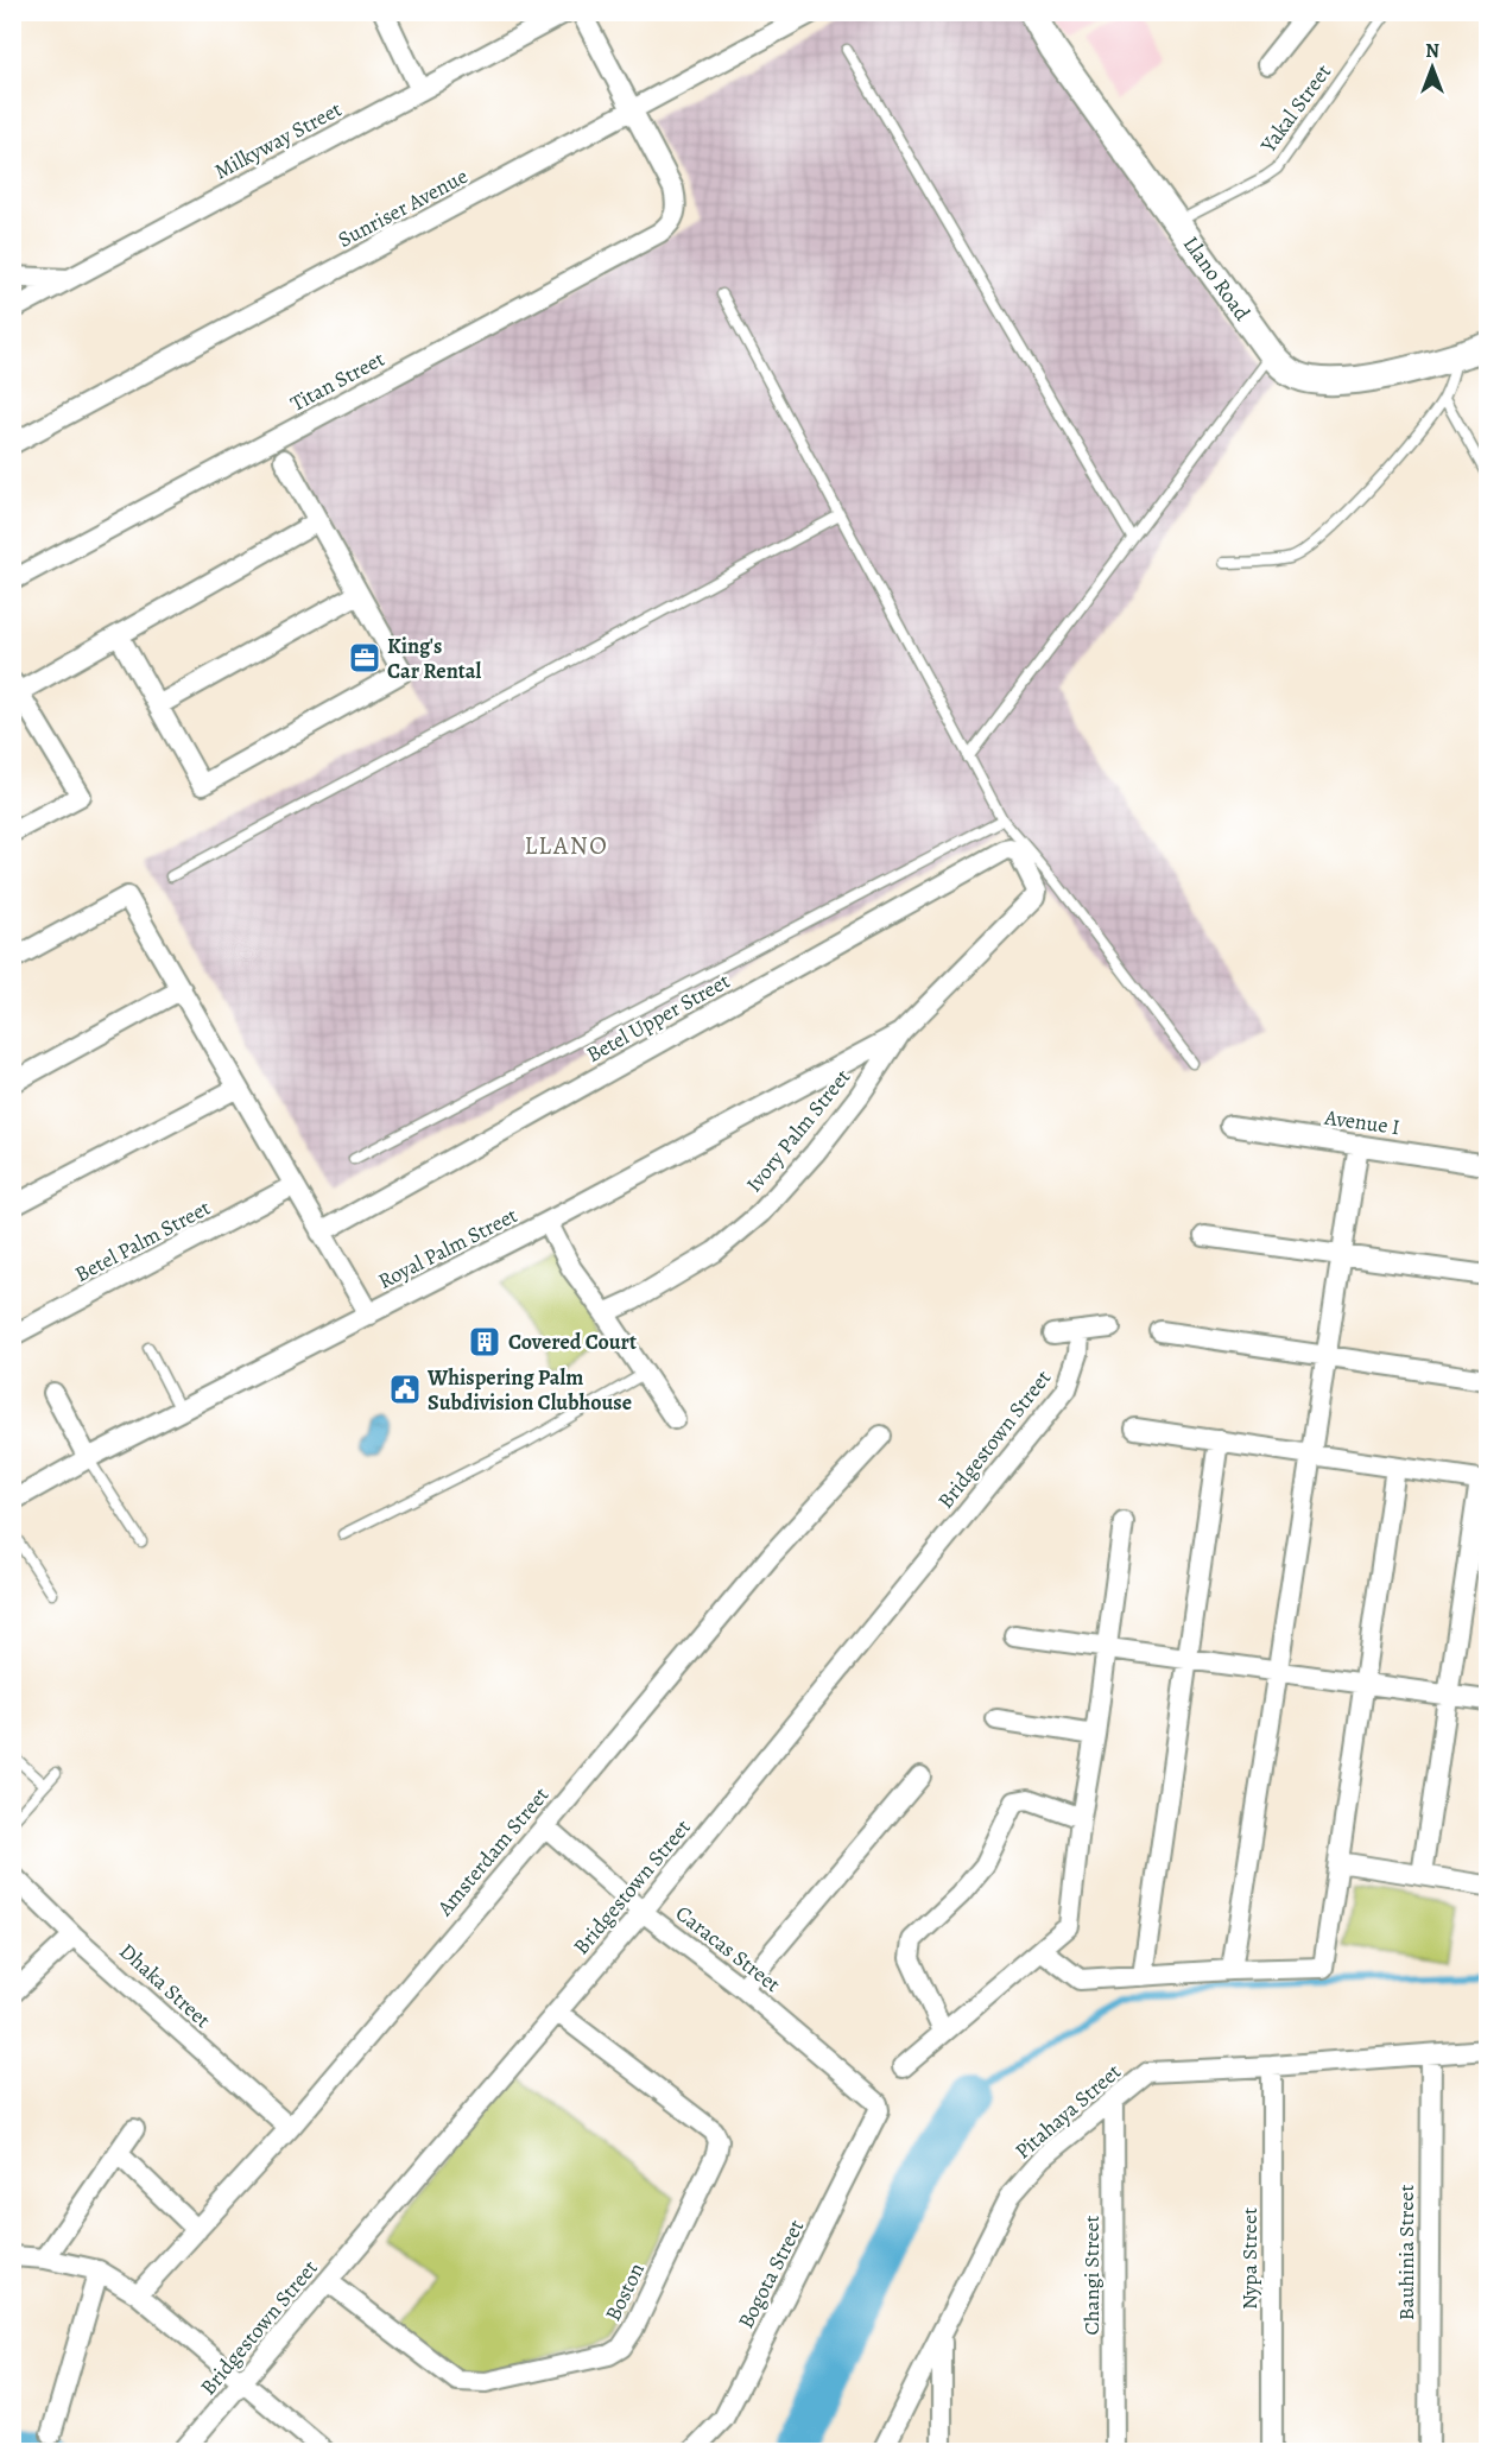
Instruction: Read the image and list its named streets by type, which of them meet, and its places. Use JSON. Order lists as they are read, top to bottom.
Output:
{
  "streets": {
    "main road": ["Llano Road"],
    "street": [
      "Milkyway Street",
      "Sunriser Avenue",
      "Titan Street",
      "Betel Upper Street",
      "Avenue I",
      "Ivory Palm Street",
      "Betel Palm Street",
      "Royal Palm Street",
      "Bridgestown Street",
      "Amsterdam Street",
      "Caracas Street",
      "Dhaka Street",
      "Pitahaya Street",
      "Bauhinia Street",
      "Nypa Street",
      "Bogota Street",
      "Changi Street",
      "Boston"
    ],
    "lane": ["Yakal Street"]
  },
  "crossings": [
    ["Yakal Street", "Llano Road"],
    ["Sunriser Avenue", "Titan Street"],
    ["Betel Upper Street", "Ivory Palm Street"],
    ["Ivory Palm Street", "Royal Palm Street"],
    ["Bridgestown Street", "Caracas Street"],
    ["Bridgestown Street", "Boston"],
    ["Amsterdam Street", "Caracas Street"],
    ["Amsterdam Street", "Dhaka Street"],
    ["Caracas Street", "Bogota Street"],
    ["Pitahaya Street", "Bauhinia Street"],
    ["Pitahaya Street", "Nypa Street"],
    ["Pitahaya Street", "Changi Street"]
  ],
  "districts": ["LLANO"],
  "places": {
    "office": ["King's Car Rental"],
    "building": ["Covered Court"],
    "public building": ["Whispering Palm Subdivision Clubhouse"]
  },
  "north": "top"
}
